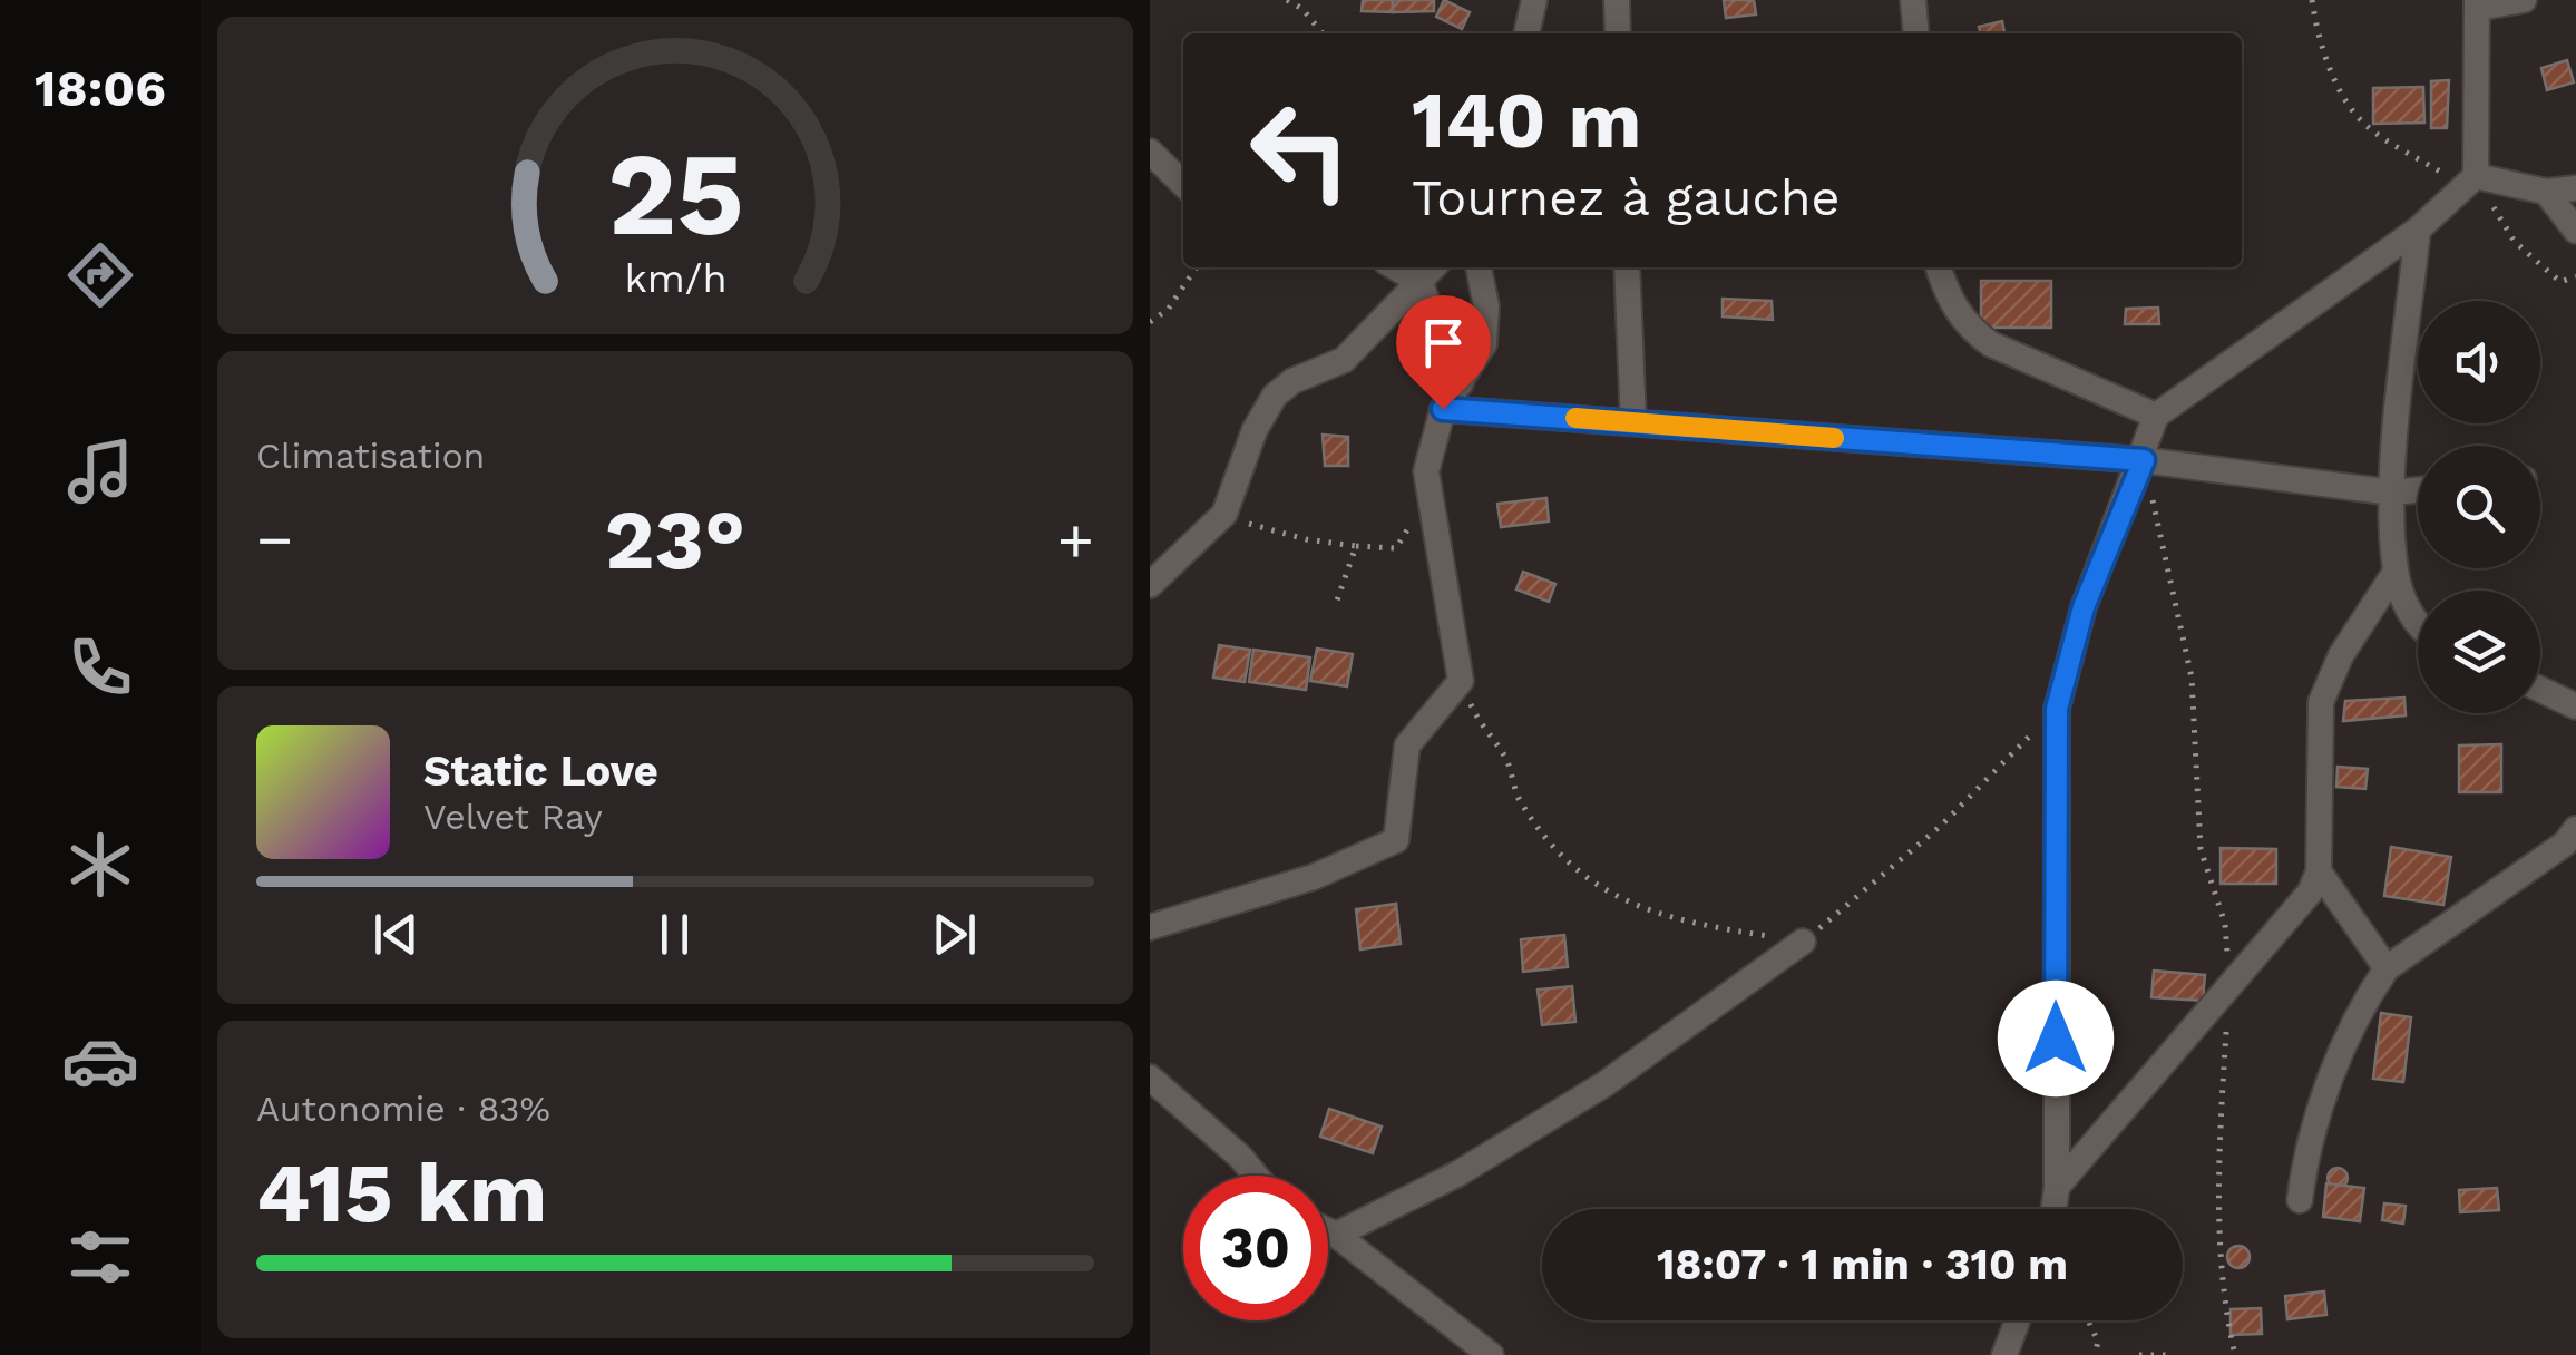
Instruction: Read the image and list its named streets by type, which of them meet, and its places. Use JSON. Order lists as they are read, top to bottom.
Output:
{
  "page": {
    "tabs": "18:06",
    "turn": ["140 m", "Tournez à gauche"],
    "tile": [
      "Climatisation",
      ["Autonomie · 83%", "415 km"]
    ],
    "heat": ["−", "23°", "+"],
    "song": ["Static Love", "Velvet Ray"],
    "limit": "30",
    "trip": "18:07 · 1 min · 310 m",
    "gauge": ["25", "km/h"]
  }
}
